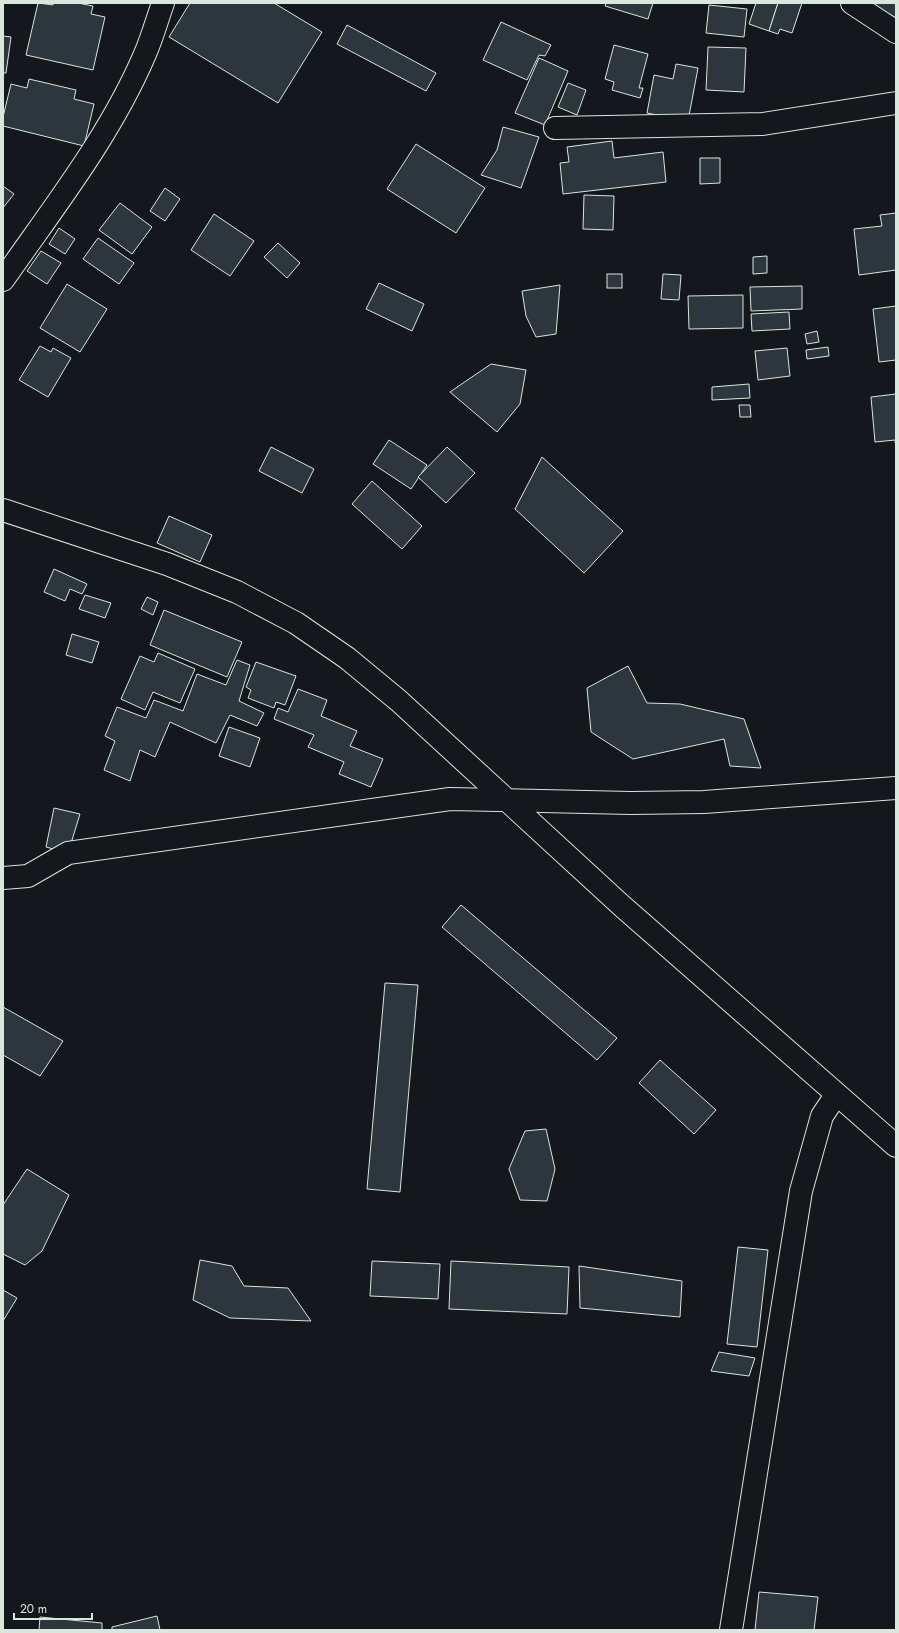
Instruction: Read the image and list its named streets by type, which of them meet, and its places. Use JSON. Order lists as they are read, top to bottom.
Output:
{
  "scale_bar": "20 m"
}
